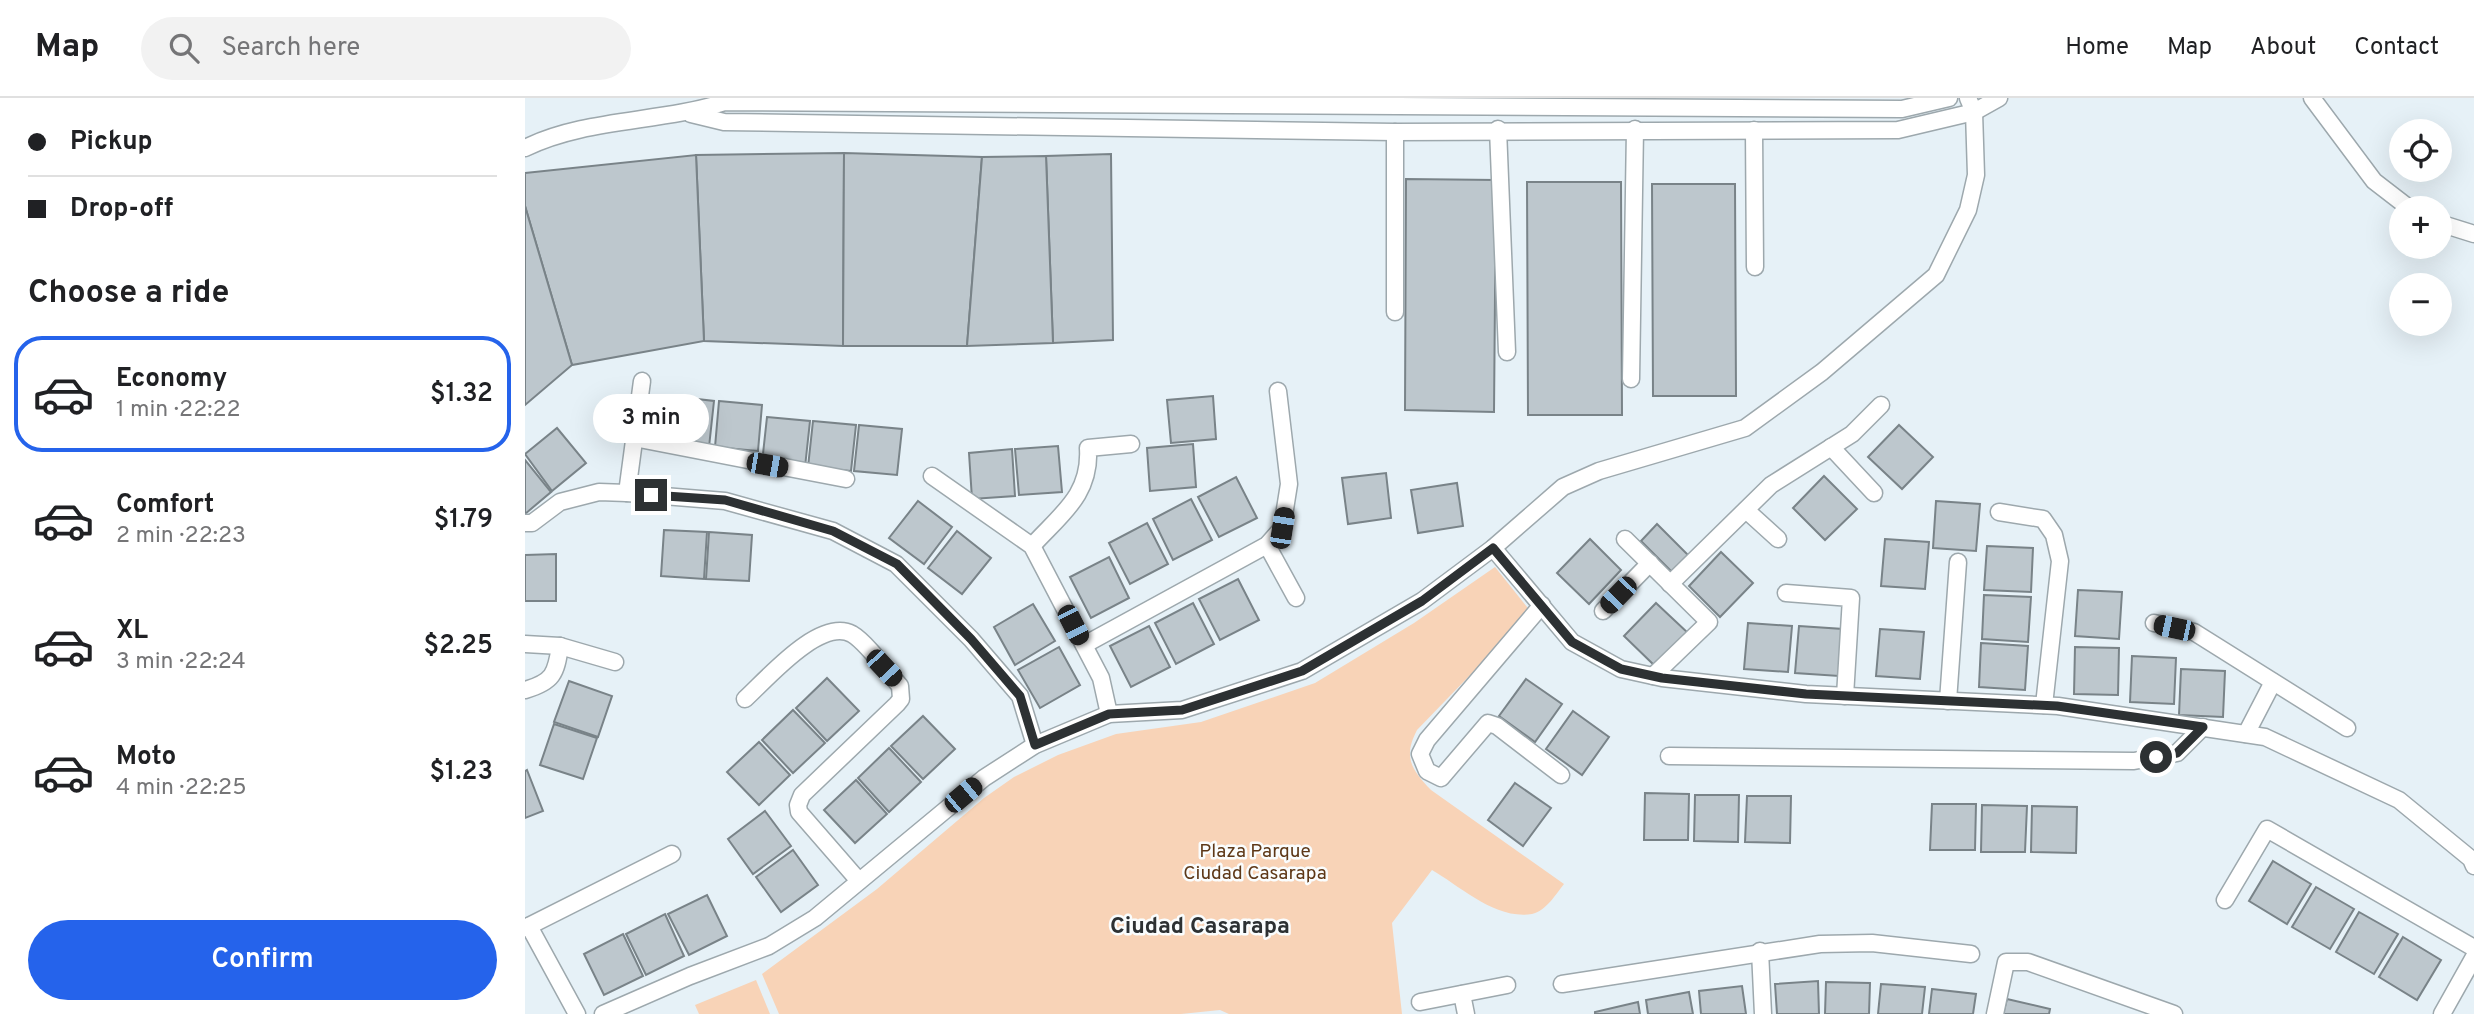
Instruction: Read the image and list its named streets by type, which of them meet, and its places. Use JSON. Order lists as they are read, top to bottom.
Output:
{
  "districts": ["Ciudad Casarapa"],
  "parks": ["Plaza Parque Ciudad Casarapa"],
  "page": {
    "header": "Map",
    "search": "Search here",
    "nav": [
      "Home",
      "Map",
      "About",
      "Contact"
    ],
    "banner": ["Pickup", "Drop-off"],
    "map_buttons": ["+", "−"],
    "heading": "Choose a ride",
    "list": [
      {
        "name": "Economy",
        "note": "1 min · 22:22",
        "value": "$1.32"
      },
      {
        "name": "Comfort",
        "note": "2 min · 22:23",
        "value": "$1.79"
      },
      {
        "name": "XL",
        "note": "3 min · 22:24",
        "value": "$2.25"
      },
      {
        "name": "Moto",
        "note": "4 min · 22:25",
        "value": "$1.23"
      }
    ],
    "bubble": "3 min",
    "buttons": "Confirm"
  }
}
